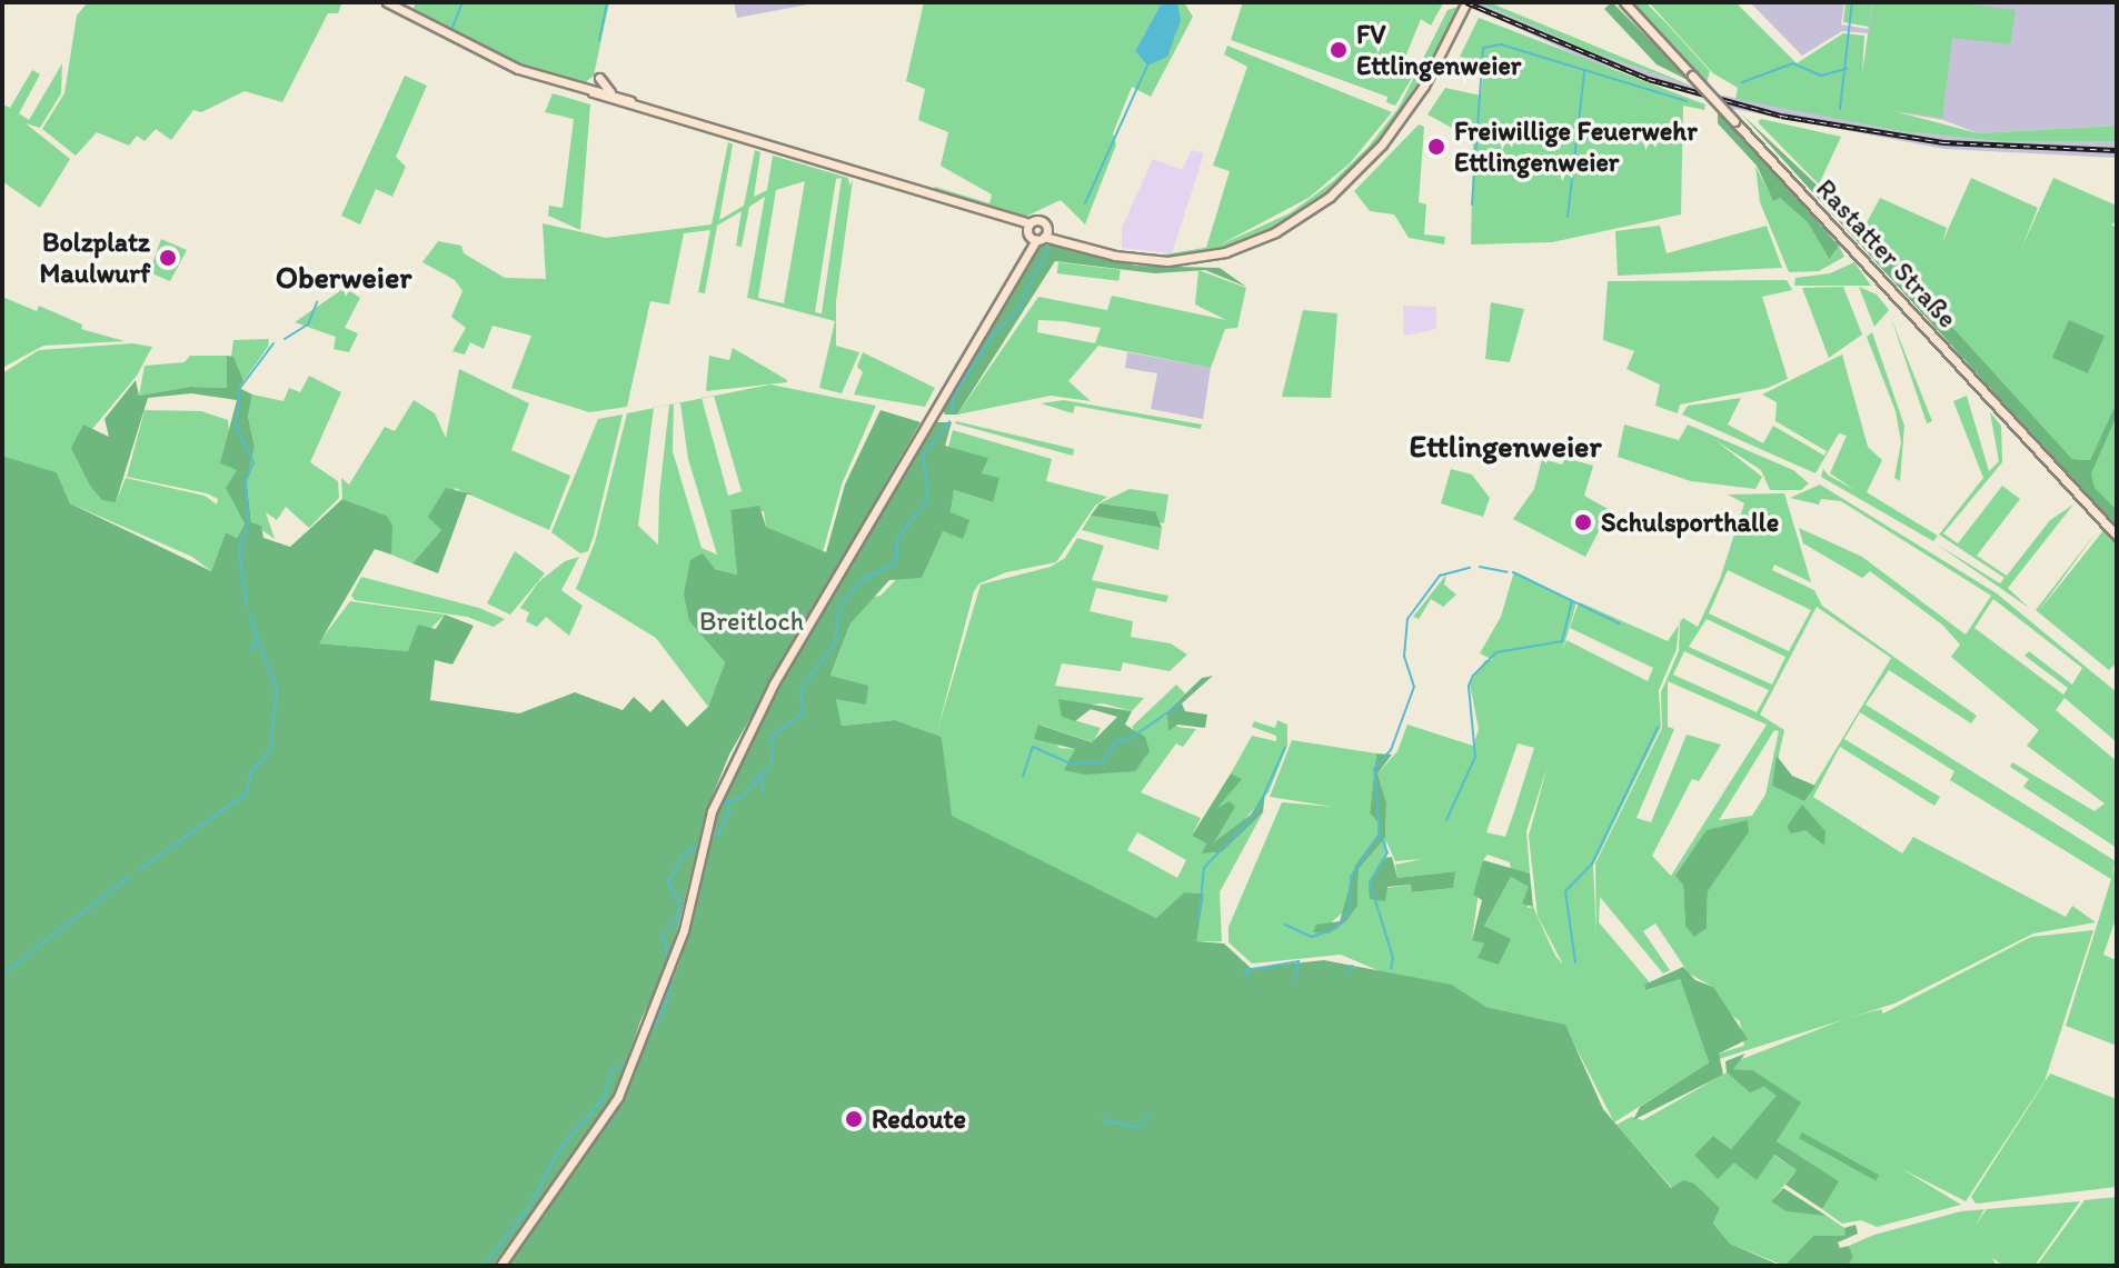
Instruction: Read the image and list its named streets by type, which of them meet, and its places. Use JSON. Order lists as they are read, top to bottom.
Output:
{
  "streets": {
    "main road": ["Rastatter Straße"]
  },
  "districts": ["Oberweier", "Ettlingenweier"],
  "parks": ["Breitloch"],
  "places": [
    "FV Ettlingenweier",
    "Freiwillige Feuerwehr Ettlingenweier",
    "Bolzplatz Maulwurf",
    "Schulsporthalle",
    "Redoute"
  ]
}
